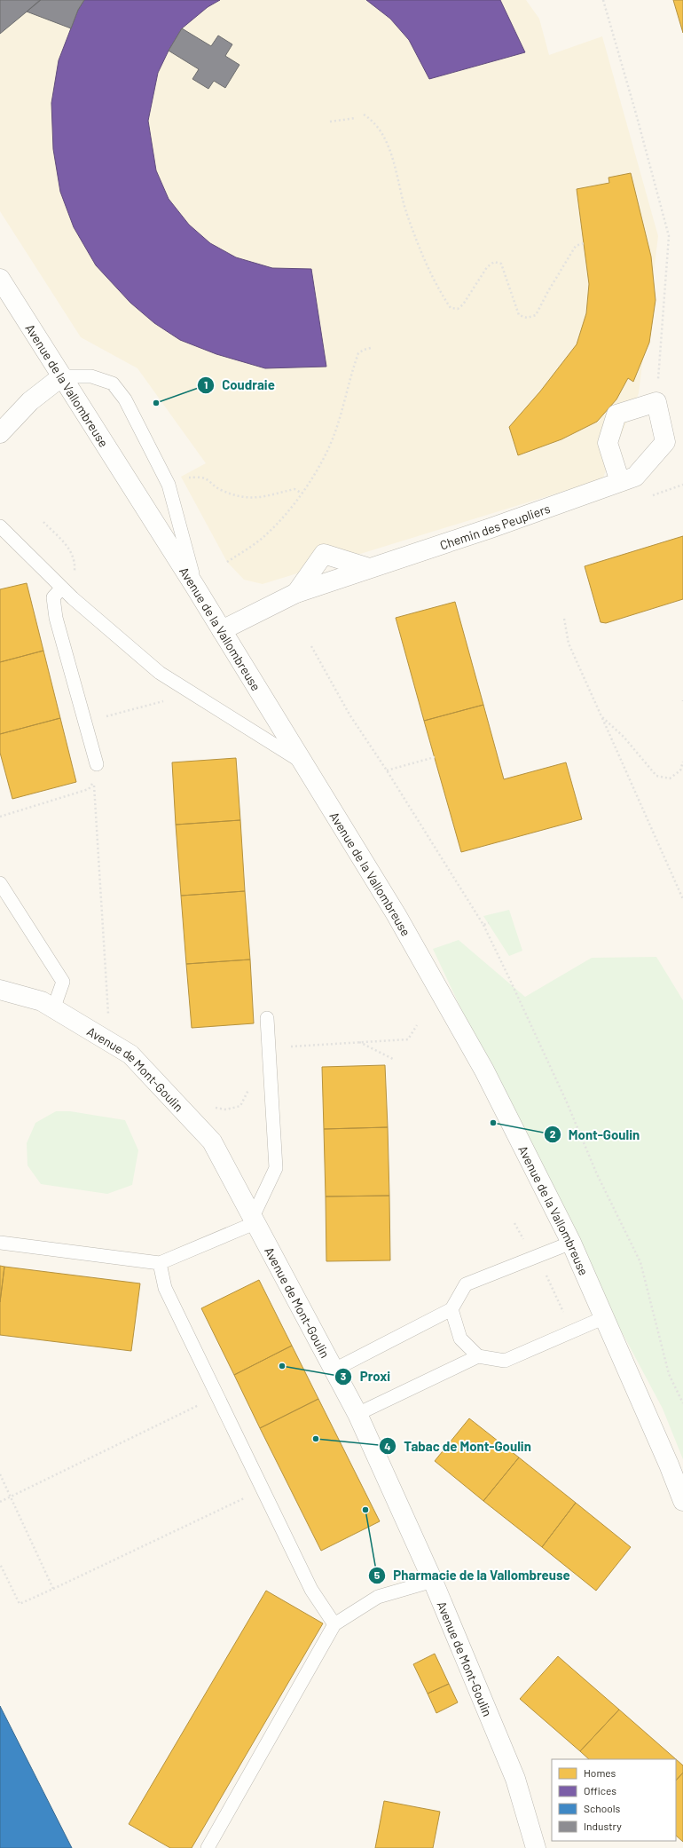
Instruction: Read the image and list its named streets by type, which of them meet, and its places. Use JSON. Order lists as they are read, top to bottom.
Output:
{
  "streets": {
    "street": ["Avenue de la Vallombreuse", "Chemin des Peupliers", "Avenue de Mont-Goulin"]
  },
  "crossings": [
    ["Avenue de la Vallombreuse", "Chemin des Peupliers"]
  ],
  "places": [
    "Coudraie",
    "Mont-Goulin",
    "Proxi",
    "Tabac de Mont-Goulin",
    "Pharmacie de la Vallombreuse"
  ],
  "legend": [
    "Homes",
    "Offices",
    "Schools",
    "Industry"
  ]
}
